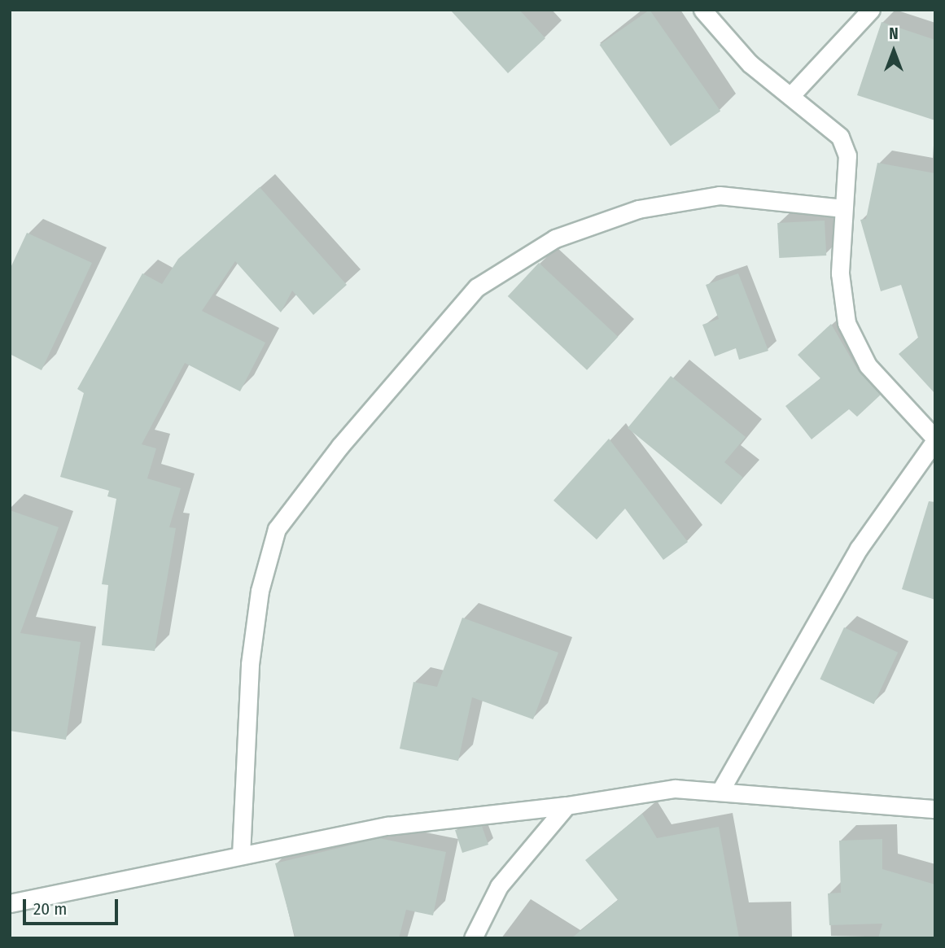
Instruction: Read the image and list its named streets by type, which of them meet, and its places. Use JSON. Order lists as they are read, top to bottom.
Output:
{
  "scale_bar": "20 m",
  "north": "top"
}
